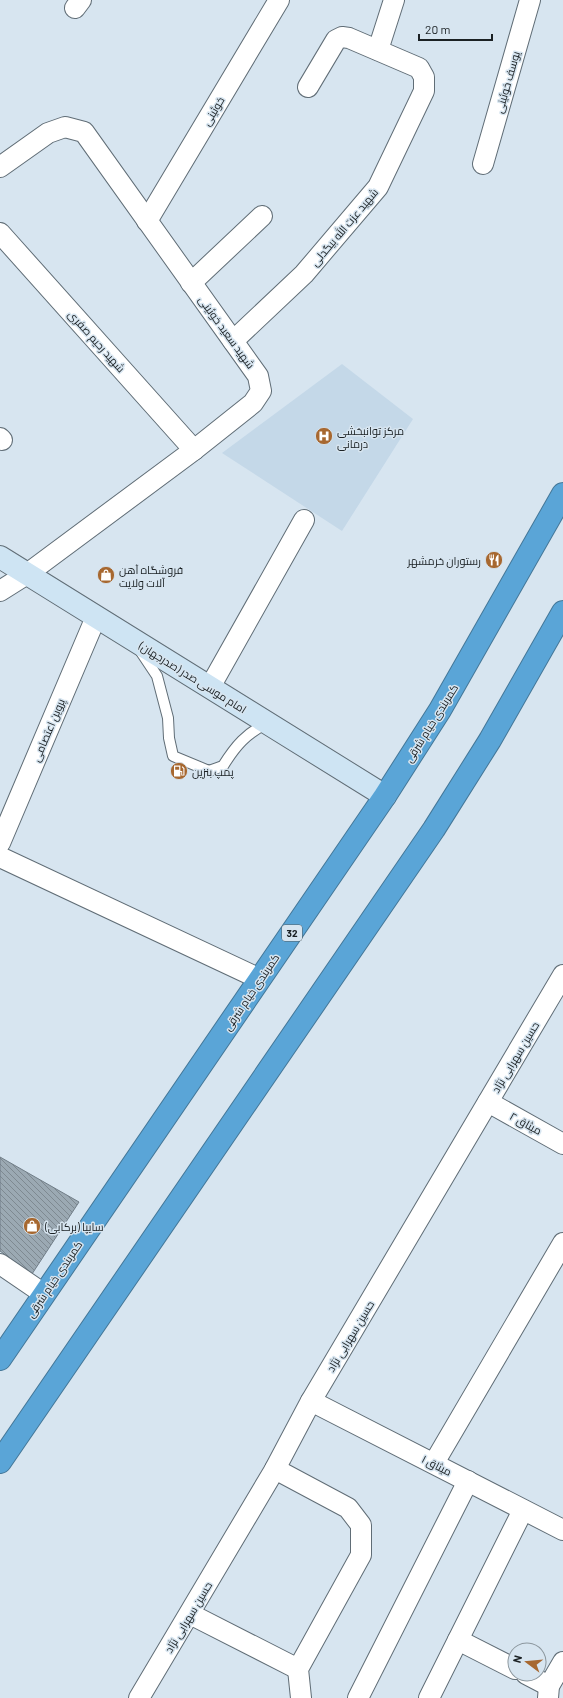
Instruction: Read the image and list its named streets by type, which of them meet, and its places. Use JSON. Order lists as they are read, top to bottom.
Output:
{
  "streets": {
    "highway": ["کمربندی خیام شرقی", "32"],
    "main road": ["(صدرجهان) امام موسی صدر"],
    "street": [
      "یوسف خوئینی",
      "خوئینی",
      "شهید عزت الله بیگدلی",
      "شهید سعید خوئینی",
      "شهید رحیم صفری",
      "پروین اعتصامی",
      "حسین سهرابی نژاد",
      "میثاق ۲",
      "میثاق ۱"
    ]
  },
  "crossings": [
    ["خوئینی", "شهید سعید خوئینی"],
    ["شهید عزت الله بیگدلی", "شهید سعید خوئینی"],
    ["شهید سعید خوئینی", "شهید رحیم صفری"],
    ["شهید سعید خوئینی", "(صدرجهان) امام موسی صدر"],
    ["(صدرجهان) امام موسی صدر", "کمربندی خیام شرقی"],
    ["(صدرجهان) امام موسی صدر", "پروین اعتصامی"],
    ["حسین سهرابی نژاد", "میثاق ۲"],
    ["حسین سهرابی نژاد", "میثاق ۱"]
  ],
  "places": {
    "hospital": ["مرکز توانبخشی درمانی"],
    "restaurant": ["رستوران خرمشهر"],
    "shop": ["فروشگاه آهن آلات ولایت", "سایپا (برکابی)"],
    "fuel station": ["پمپ بنزین"]
  },
  "scale_bar": "20 m",
  "north": "left"
}
